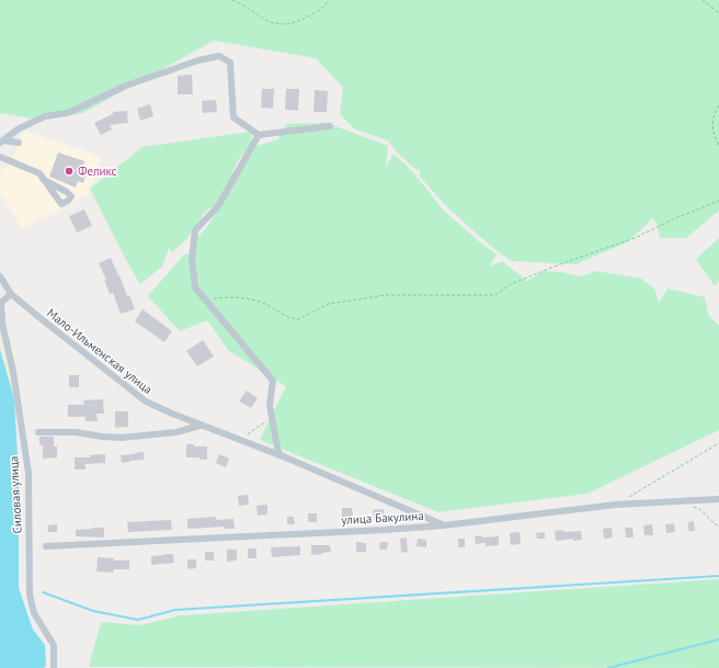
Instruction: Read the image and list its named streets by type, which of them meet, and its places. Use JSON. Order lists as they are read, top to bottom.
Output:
{
  "streets": {
    "street": ["Мало-Ильменская улица", "Силовая улица", "улица Бакулина"]
  },
  "crossings": [
    ["Мало-Ильменская улица", "Силовая улица"],
    ["Мало-Ильменская улица", "улица Бакулина"]
  ],
  "places": ["Феликс"]
}
